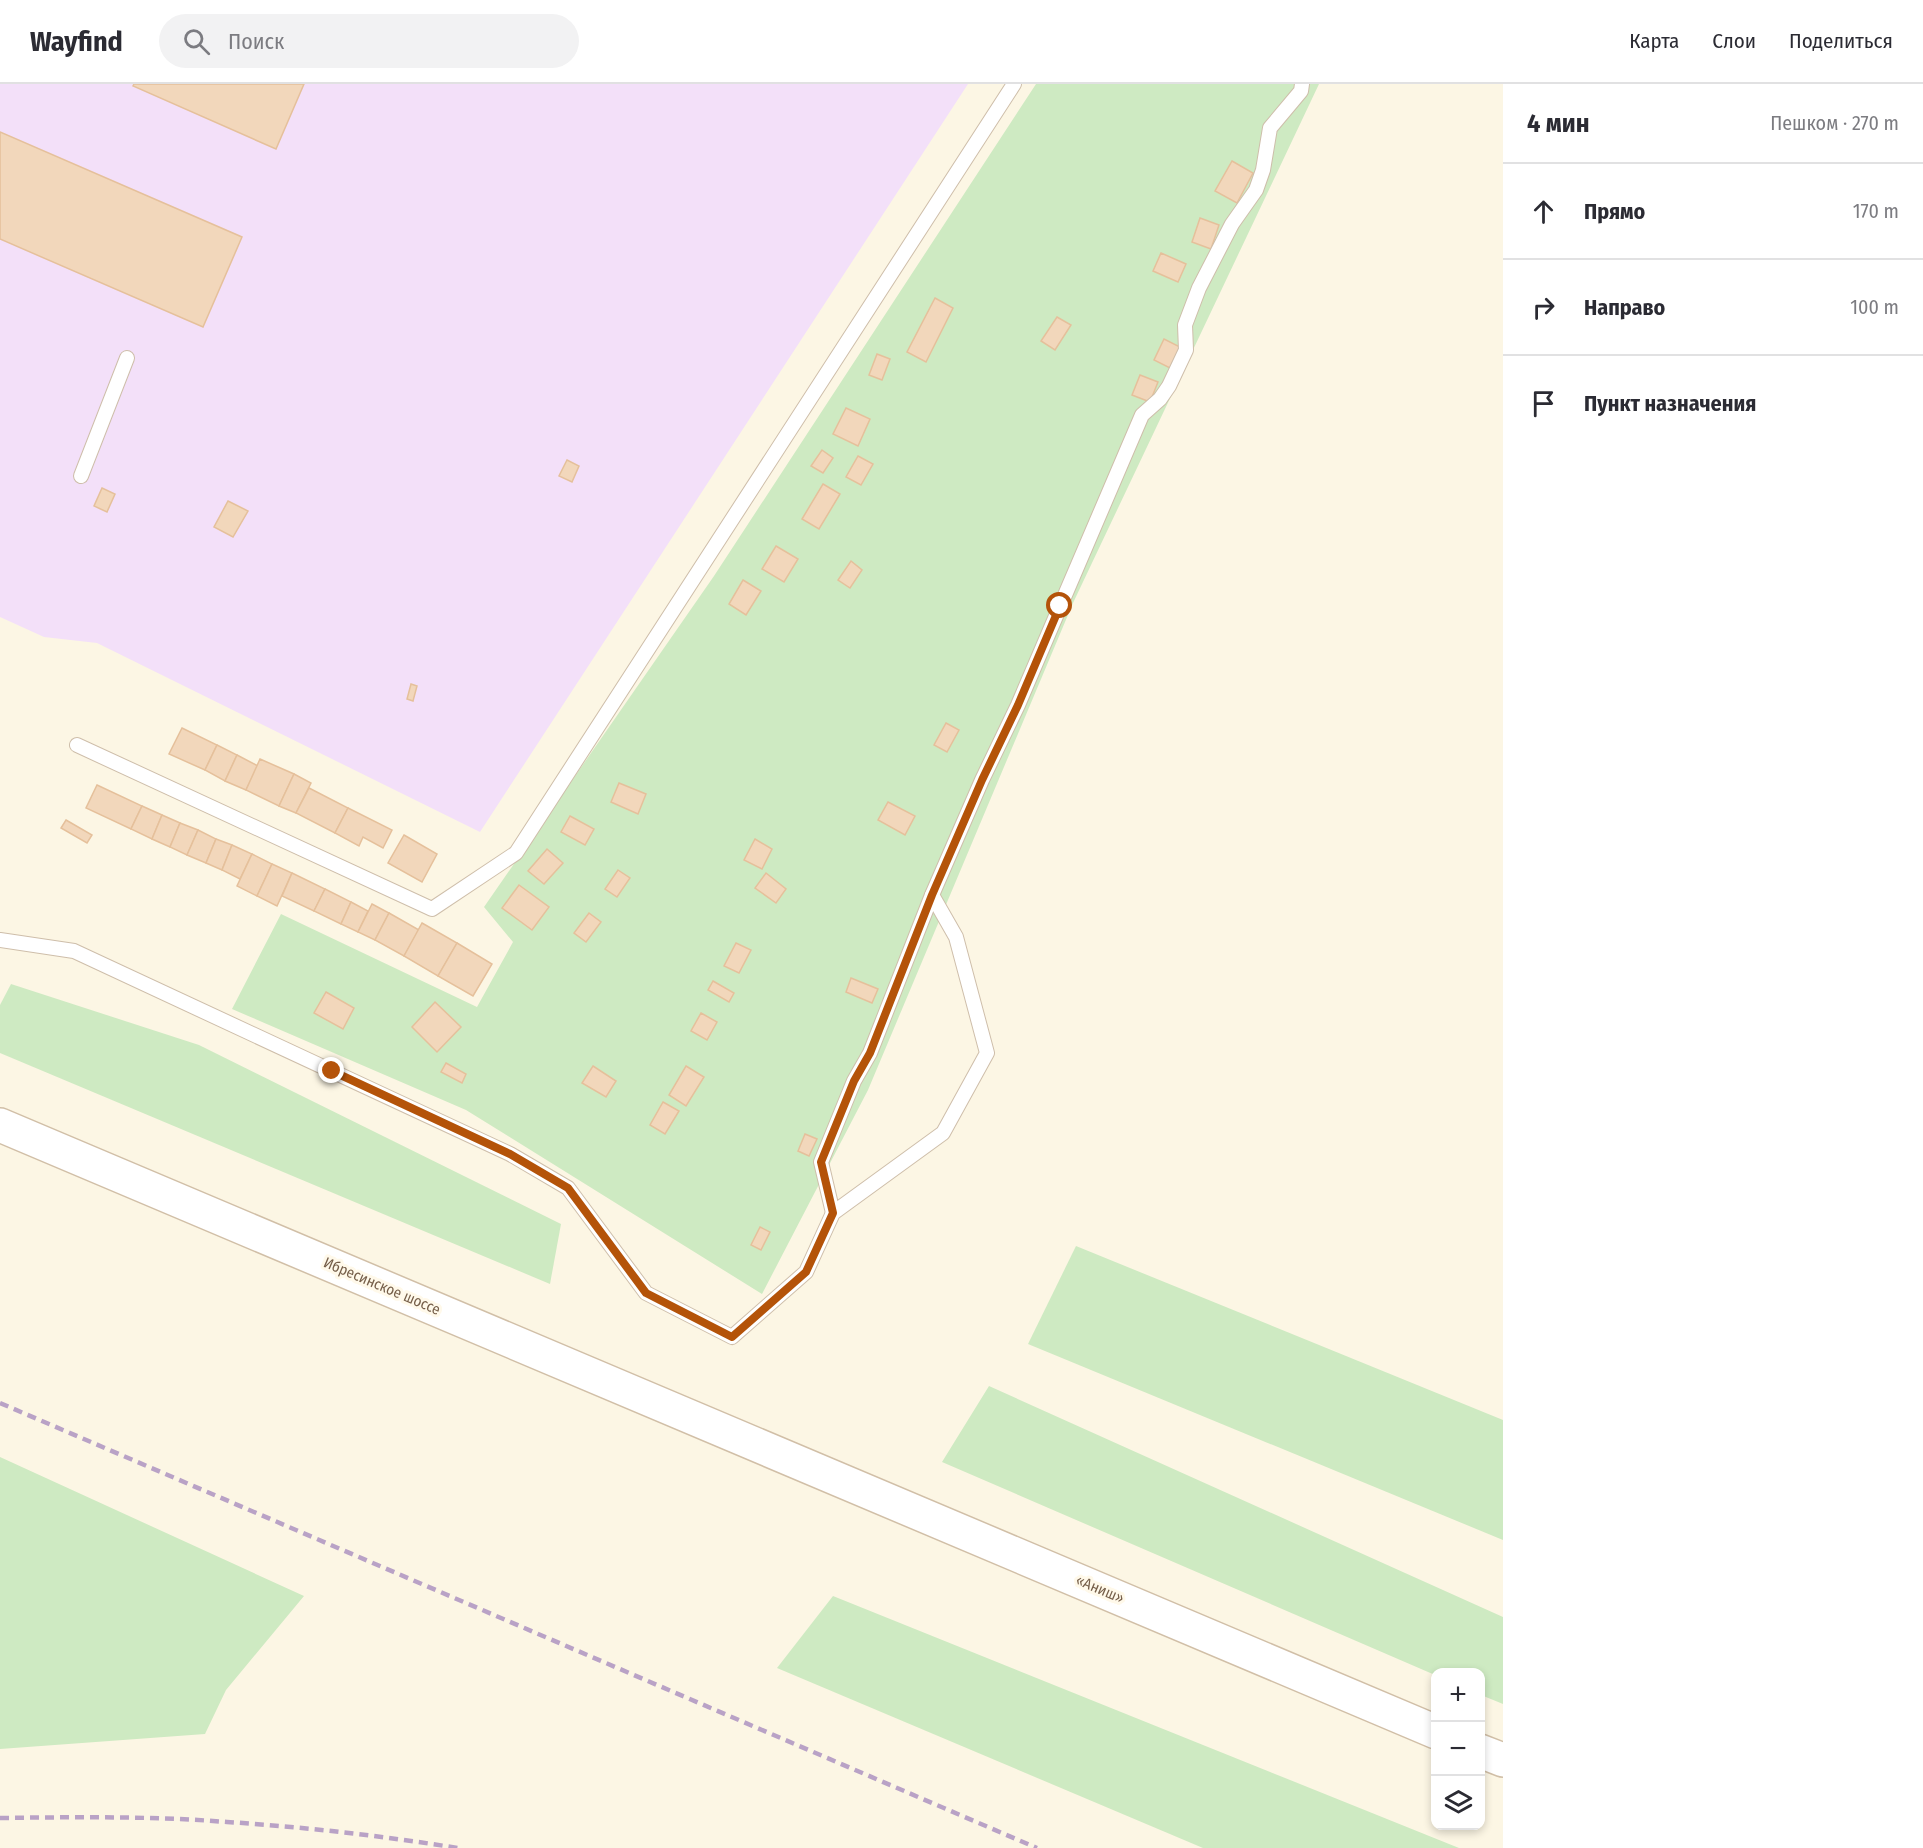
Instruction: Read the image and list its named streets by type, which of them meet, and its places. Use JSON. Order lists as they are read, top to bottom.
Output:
{
  "streets": {
    "main road": ["Ибресинское шоссе", "«Аниш»"]
  },
  "crossings": [
    ["Ибресинское шоссе", "«Аниш»"]
  ],
  "page": {
    "header": "Wayfind",
    "search": "Поиск",
    "nav": ["Карта", "Слои", "Поделиться"],
    "heading": ["4 мин", "Пешком · 270 m"],
    "list": [
      ["Прямо", "170 m"],
      ["Направо", "100 m"],
      "Пункт назначения"
    ],
    "map_buttons": ["+", "−"]
  }
}
